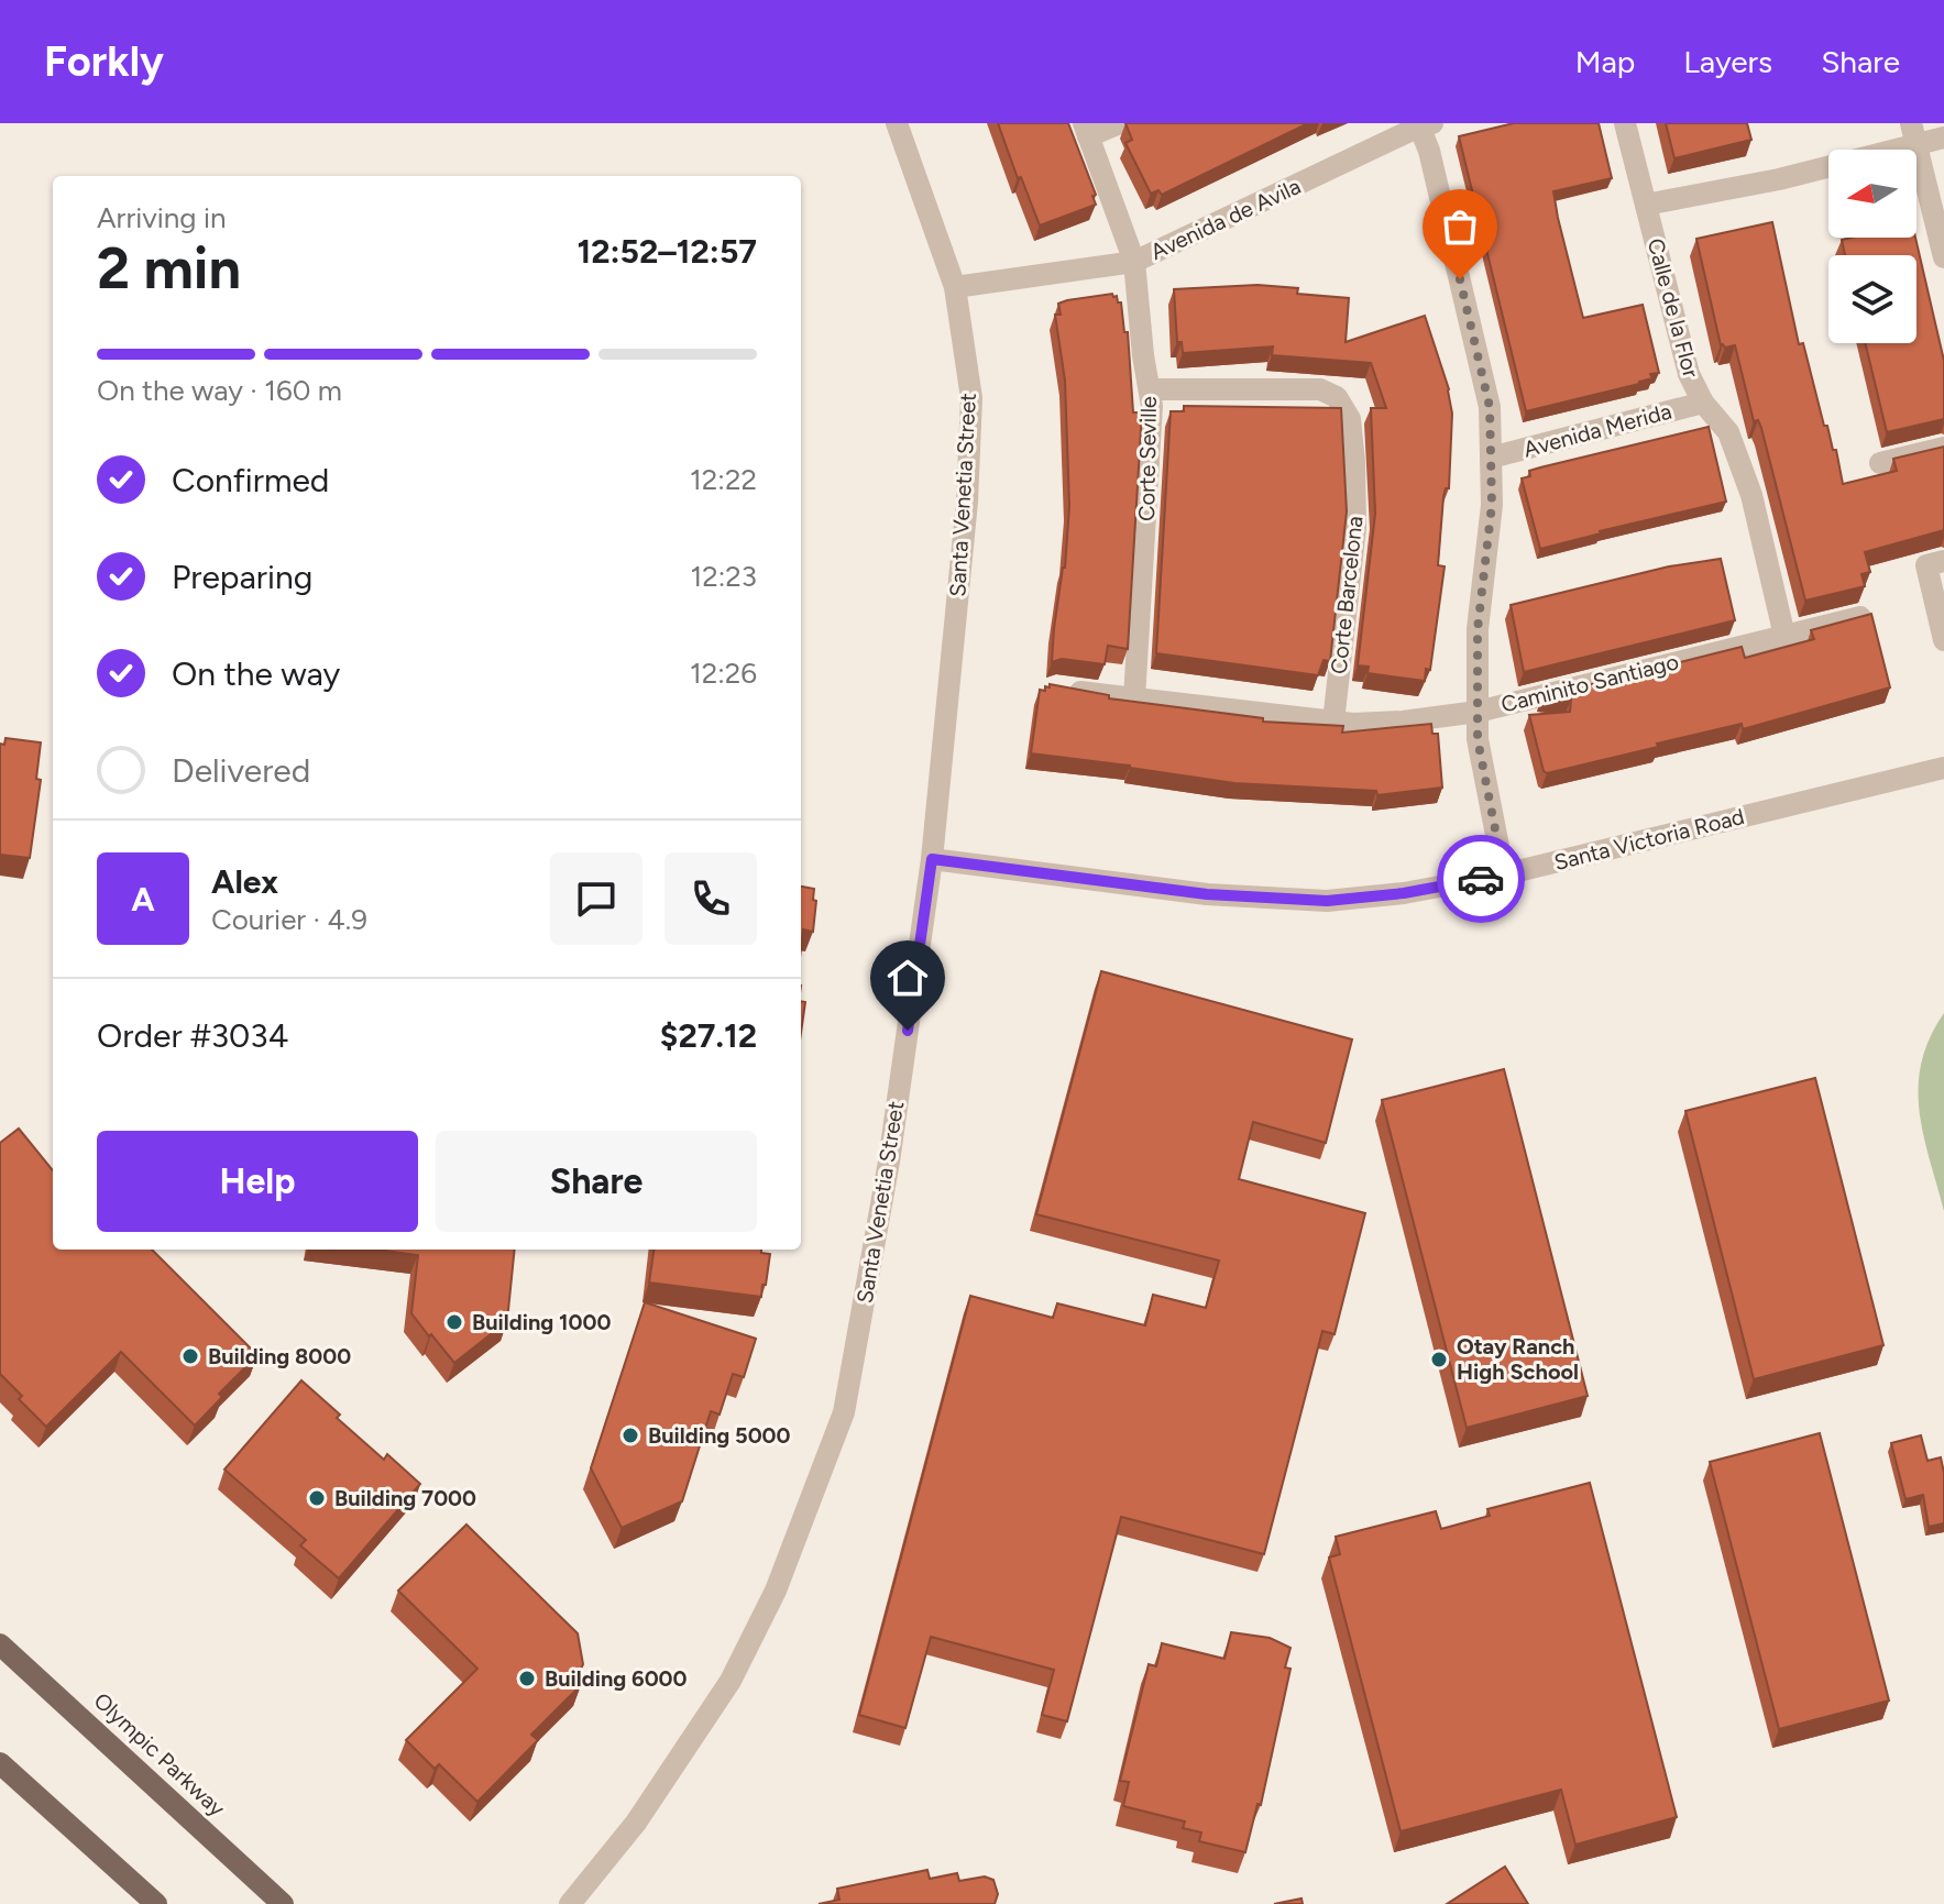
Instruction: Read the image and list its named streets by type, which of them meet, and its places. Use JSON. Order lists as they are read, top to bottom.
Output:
{
  "streets": {
    "main road": ["Olympic Parkway"],
    "street": [
      "Avenida de Avila",
      "Calle de la Flor",
      "Avenida Merida",
      "Corte Seville",
      "Santa Venetia Street",
      "Corte Barcelona",
      "Caminito Santiago",
      "Santa Victoria Road"
    ]
  },
  "crossings": [
    ["Avenida de Avila", "Corte Seville"],
    ["Avenida de Avila", "Santa Venetia Street"],
    ["Calle de la Flor", "Avenida Merida"],
    ["Calle de la Flor", "Caminito Santiago"],
    ["Corte Seville", "Corte Barcelona"],
    ["Corte Seville", "Caminito Santiago"],
    ["Santa Venetia Street", "Santa Victoria Road"],
    ["Corte Barcelona", "Caminito Santiago"]
  ],
  "places": [
    "Building 1000",
    "Building 8000",
    "Otay Ranch High School",
    "Building 5000",
    "Building 7000",
    "Building 6000"
  ],
  "north": "left",
  "page": {
    "header": "Forkly",
    "nav": ["Map", "Layers", "Share"],
    "heading": ["2 min", "Arriving in", "12:52–12:57"],
    "panel": [
      "Alex",
      "Courier · 4.9",
      "Order #3034",
      "$27.12"
    ],
    "bar": "On the way · 160 m",
    "list": [
      ["Confirmed", "12:22"],
      ["Preparing", "12:23"],
      ["On the way", "12:26"],
      "Delivered"
    ],
    "round": "A",
    "buttons": ["Help", "Share"]
  }
}
